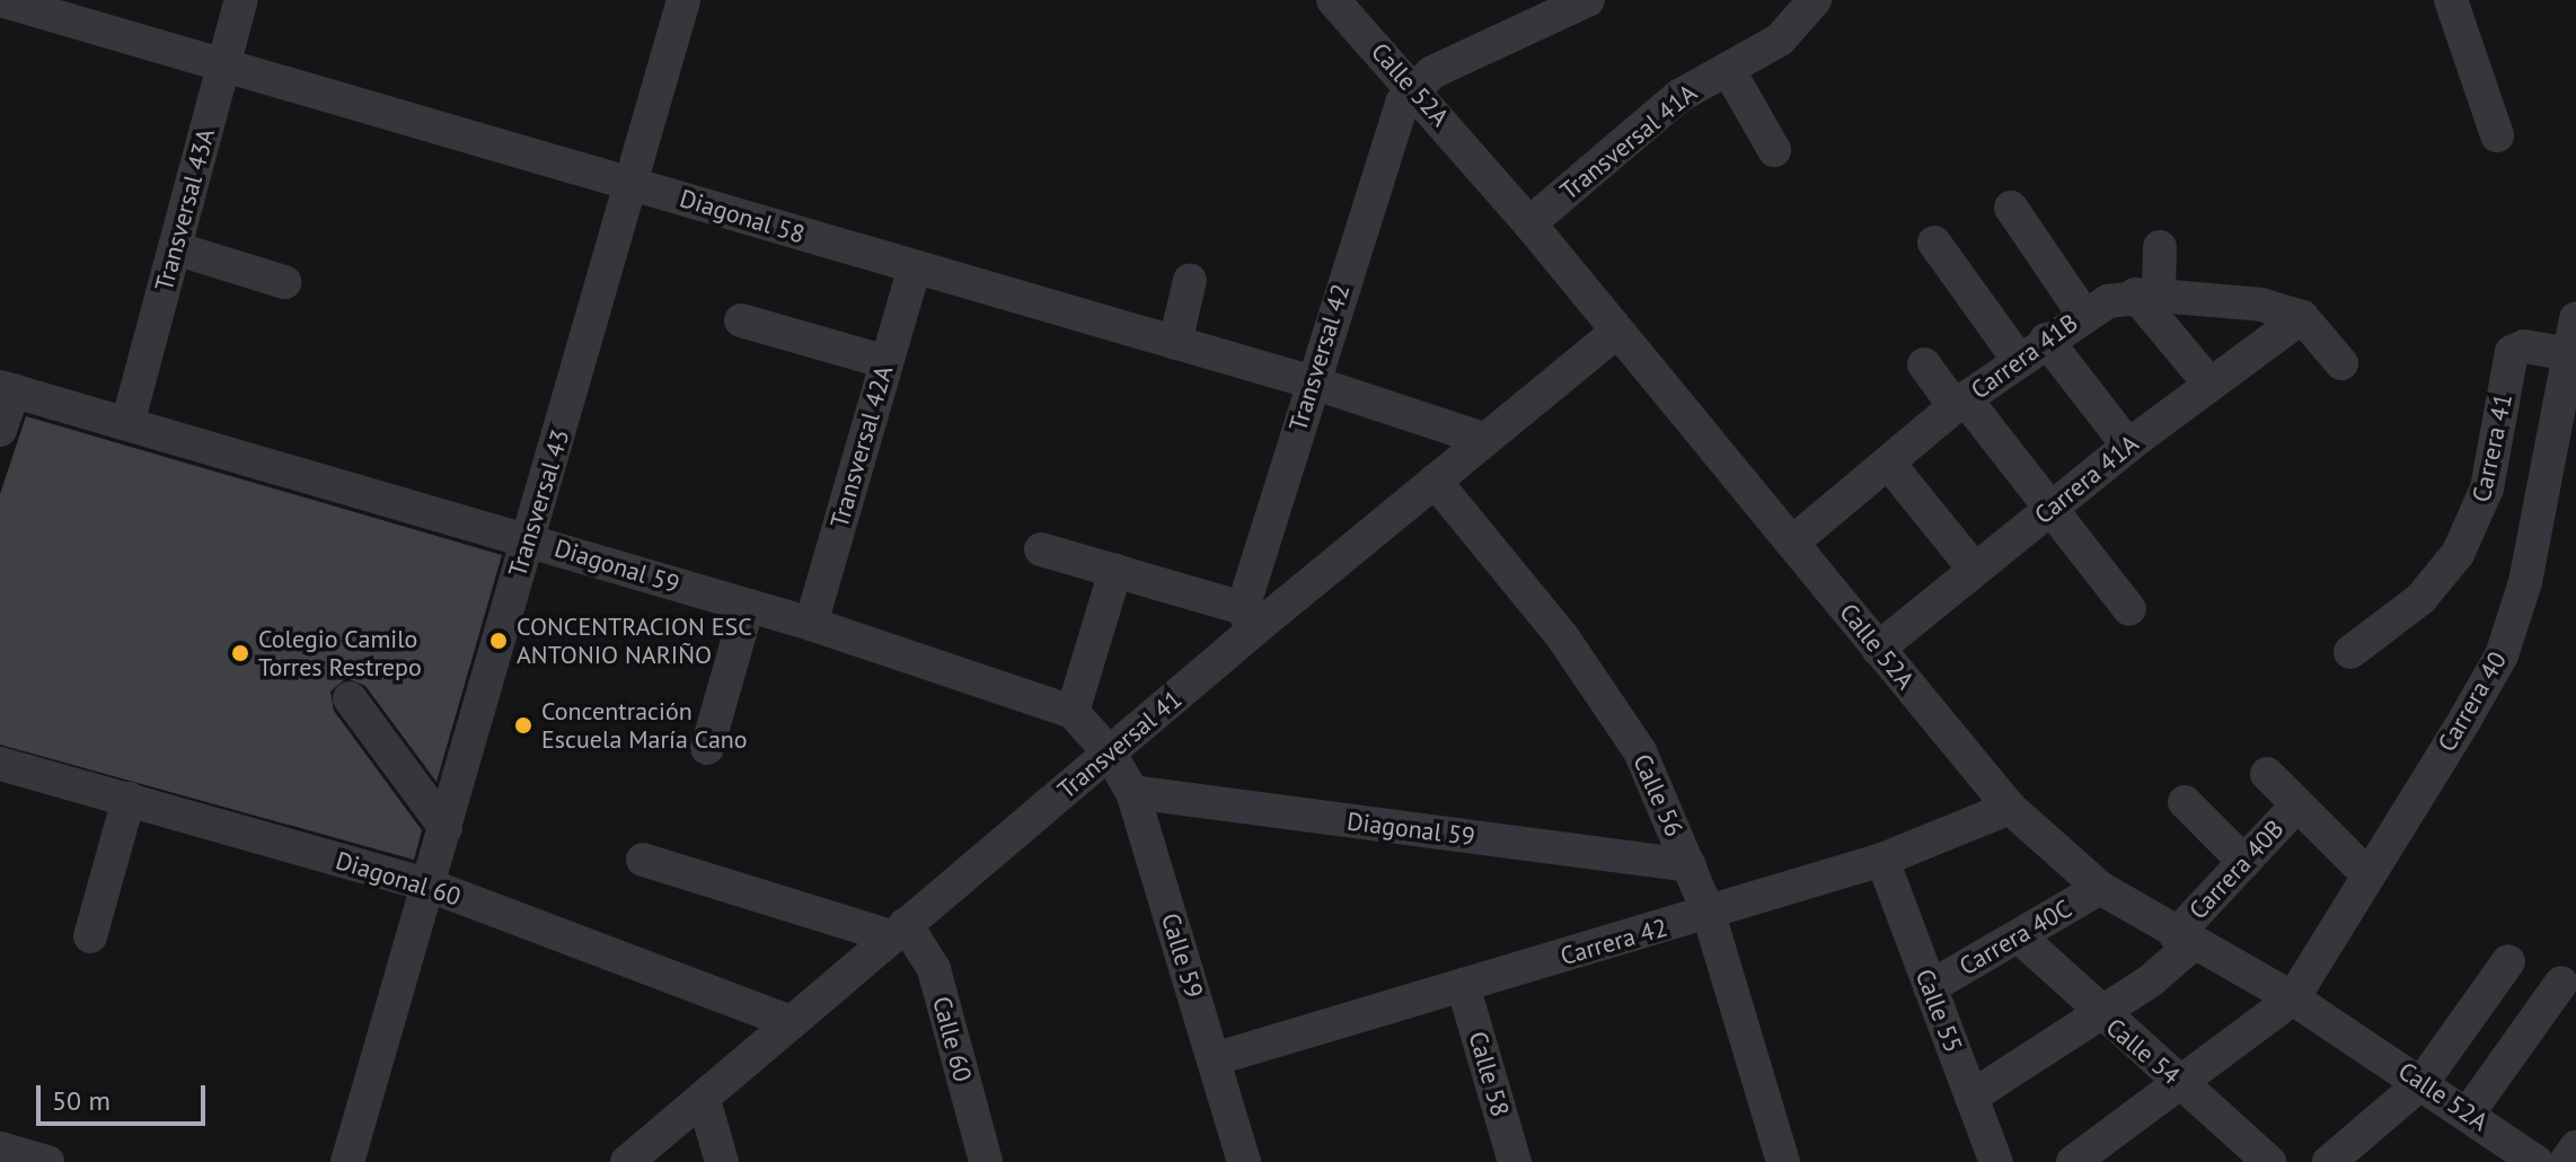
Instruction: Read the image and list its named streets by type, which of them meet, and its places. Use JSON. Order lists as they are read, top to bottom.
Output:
{
  "streets": {
    "street": [
      "Calle 52A",
      "Transversal 41A",
      "Transversal 43A",
      "Diagonal 58",
      "Carrera 41B",
      "Transversal 42",
      "Transversal 42A",
      "Carrera 41",
      "Carrera 41A",
      "Transversal 43",
      "Diagonal 59",
      "Carrera 40",
      "Transversal 41",
      "Calle 56",
      "Carrera 40B",
      "Diagonal 60",
      "Carrera 40C",
      "Carrera 42",
      "Calle 59",
      "Calle 55",
      "Calle 60",
      "Calle 54",
      "Calle 58"
    ]
  },
  "crossings": [
    ["Calle 52A", "Transversal 41A"],
    ["Calle 52A", "Carrera 41B"],
    ["Calle 52A", "Transversal 42"],
    ["Calle 52A", "Carrera 41A"],
    ["Calle 52A", "Carrera 40"],
    ["Calle 52A", "Transversal 41"],
    ["Calle 52A", "Carrera 40B"],
    ["Calle 52A", "Carrera 40C"],
    ["Calle 52A", "Carrera 42"],
    ["Transversal 43A", "Diagonal 58"],
    ["Transversal 43A", "Diagonal 59"],
    ["Diagonal 58", "Transversal 42"],
    ["Diagonal 58", "Transversal 42A"],
    ["Diagonal 58", "Transversal 43"],
    ["Diagonal 58", "Transversal 41"],
    ["Carrera 41B", "Carrera 41A"],
    ["Transversal 42", "Transversal 41"],
    ["Transversal 42A", "Diagonal 59"],
    ["Carrera 41", "Carrera 40"],
    ["Transversal 43", "Diagonal 59"],
    ["Transversal 43", "Diagonal 60"],
    ["Diagonal 59", "Transversal 41"],
    ["Diagonal 59", "Calle 56"],
    ["Diagonal 59", "Calle 59"],
    ["Transversal 41", "Calle 56"],
    ["Transversal 41", "Diagonal 60"],
    ["Transversal 41", "Calle 59"],
    ["Transversal 41", "Calle 60"],
    ["Calle 56", "Carrera 42"],
    ["Carrera 40B", "Calle 54"],
    ["Carrera 40C", "Calle 55"],
    ["Carrera 40C", "Calle 54"],
    ["Carrera 42", "Calle 59"],
    ["Carrera 42", "Calle 55"],
    ["Carrera 42", "Calle 58"]
  ],
  "places": ["CONCENTRACION ESC ANTONIO NARIÑO", "Colegio Camilo Torres Restrepo", "Concentración Escuela María Cano"],
  "scale_bar": "50 m"
}
